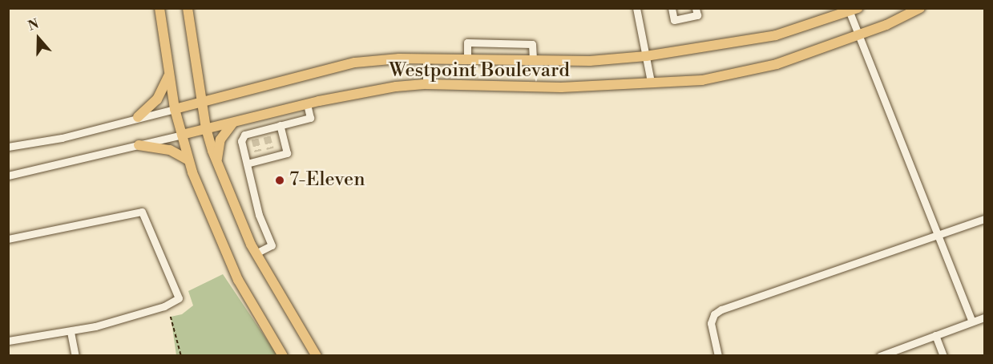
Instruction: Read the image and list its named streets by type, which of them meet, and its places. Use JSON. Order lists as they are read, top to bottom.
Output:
{
  "streets": {
    "main road": ["Westpoint Boulevard"]
  },
  "places": ["7-Eleven"],
  "north": "top"
}
